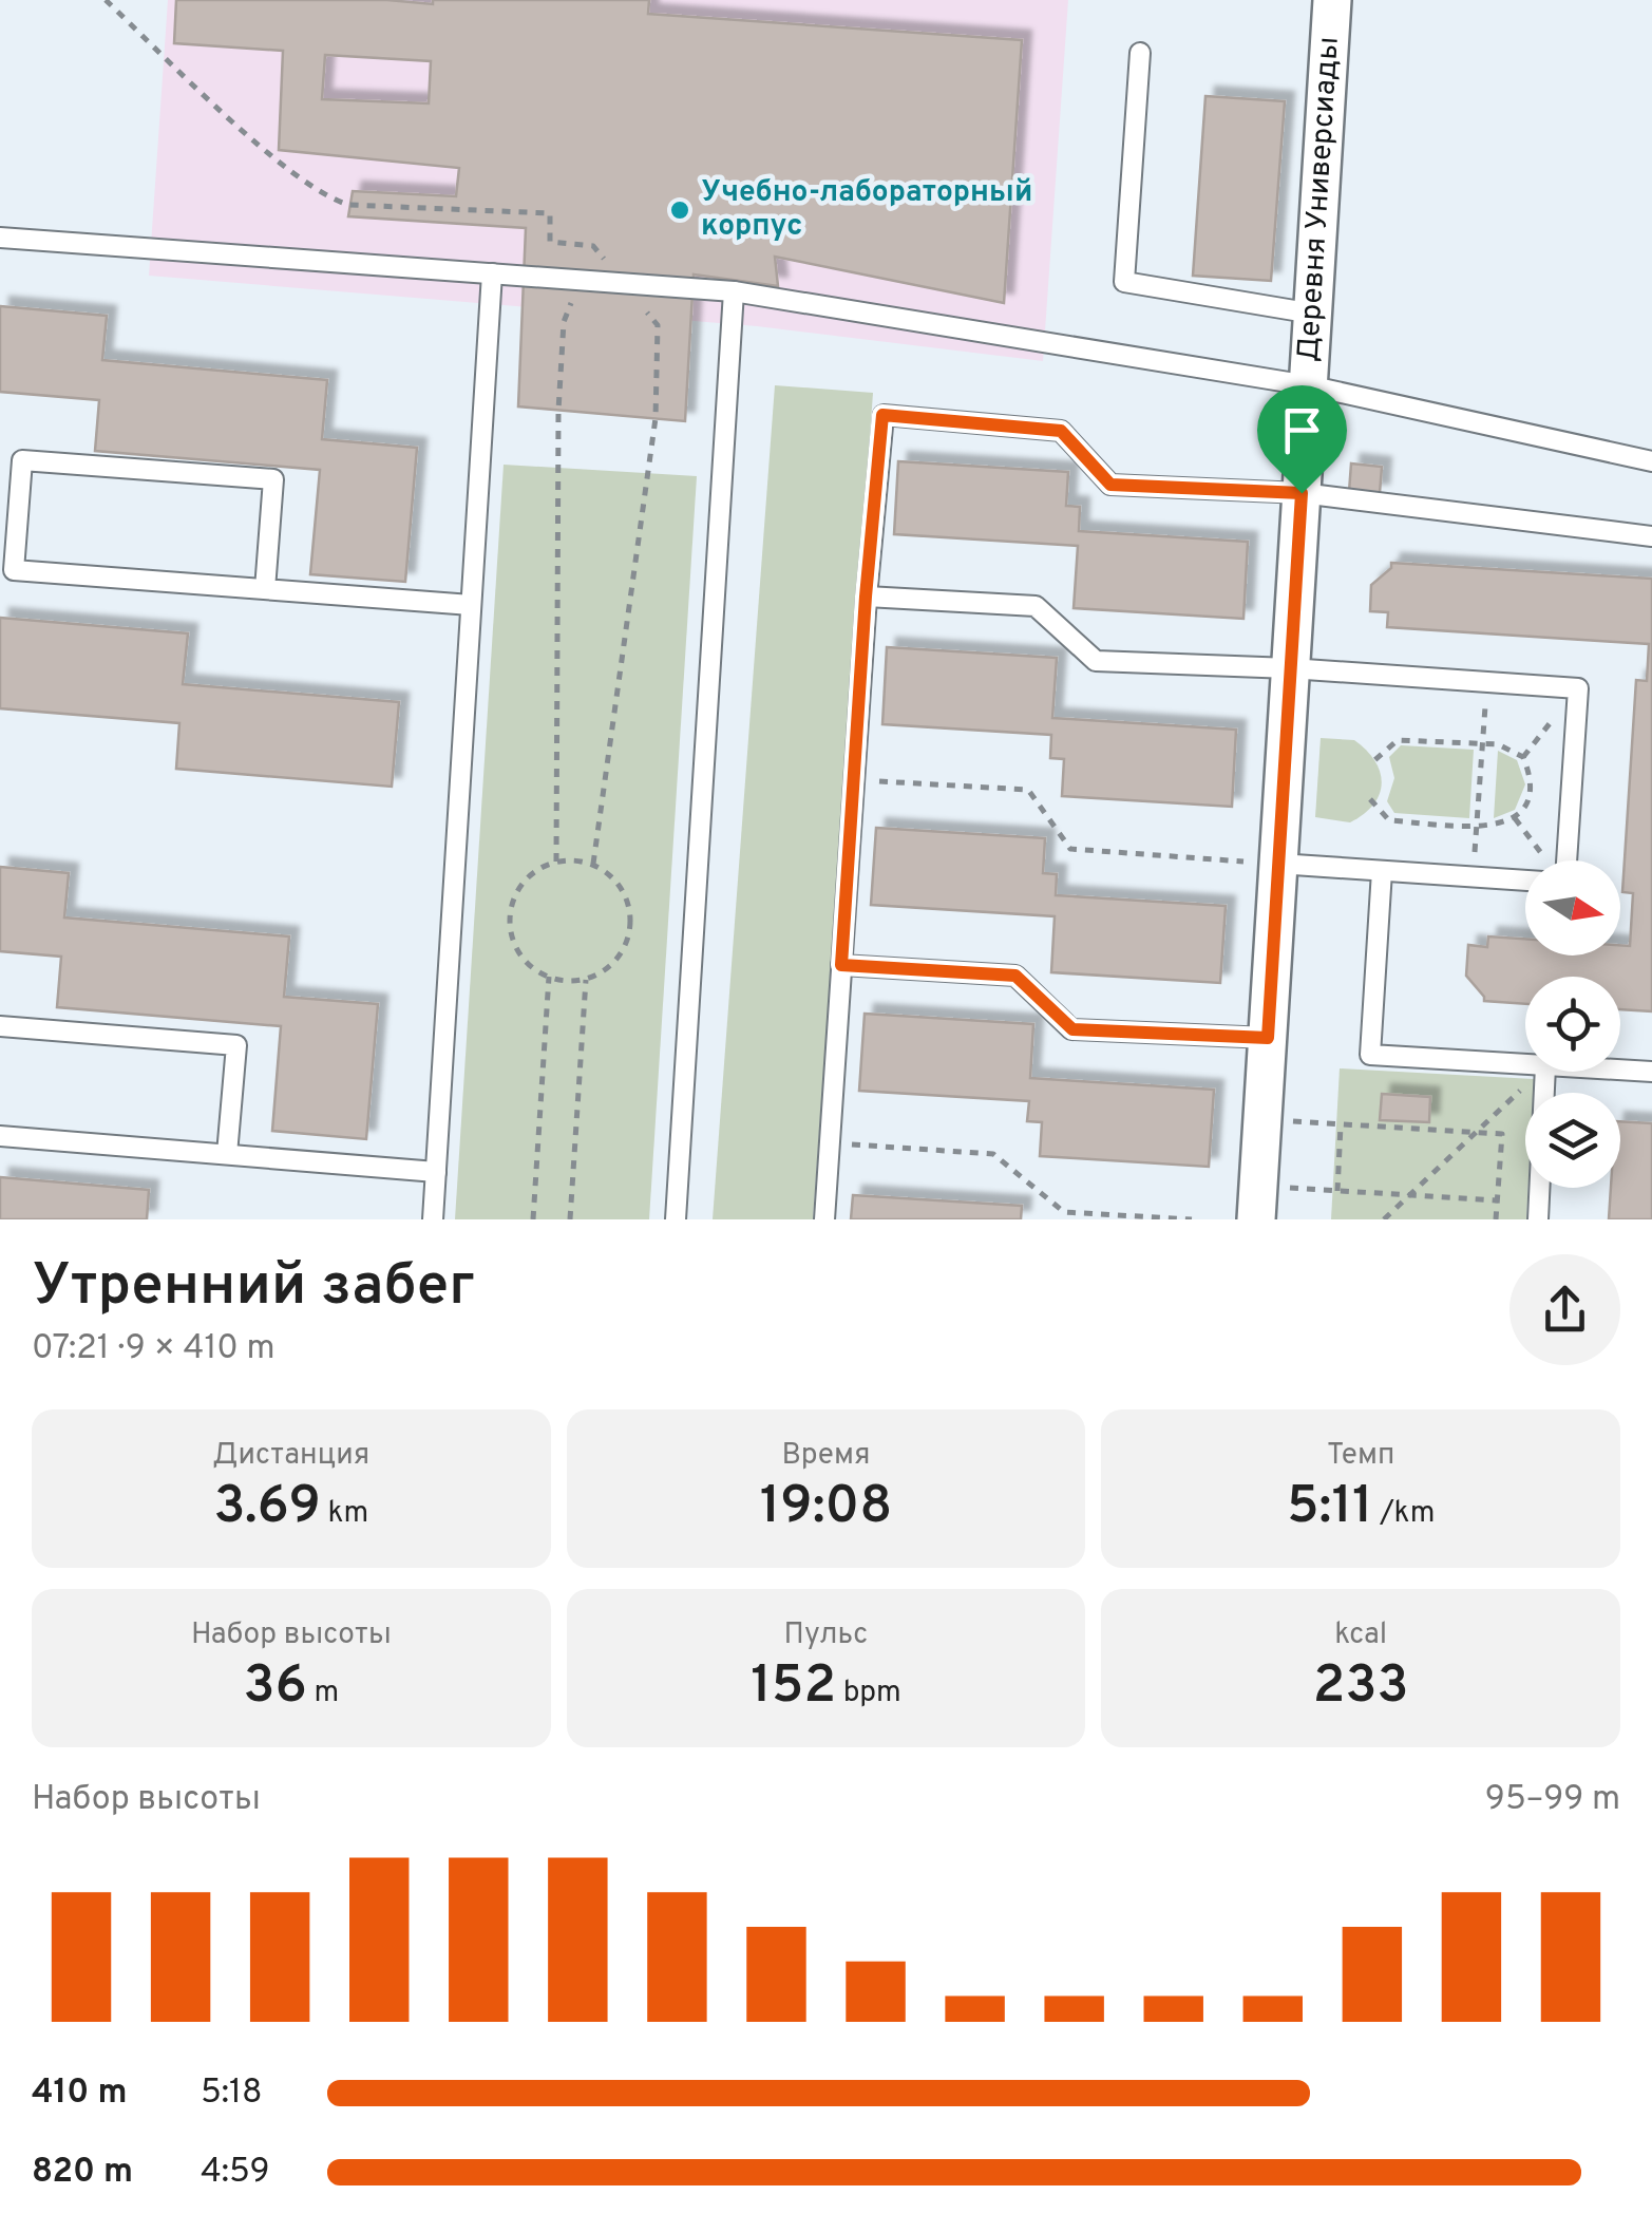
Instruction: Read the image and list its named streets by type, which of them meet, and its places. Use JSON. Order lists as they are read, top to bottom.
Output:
{
  "streets": {
    "street": ["Деревня Универсиады"]
  },
  "places": ["Учебно-лабораторный корпус"],
  "north": "right",
  "page": {
    "heading": ["Утренний забег", "07:21 · 9 × 410 m"],
    "stats": [
      ["Дистанция", "3.69 km"],
      ["Время", "19:08"],
      ["Темп", "5:11 /km"],
      ["Набор высоты", "36 m"],
      ["Пульс", "152 bpm"],
      ["kcal", "233"]
    ],
    "chart": ["Набор высоты", "95–99 m"],
    "list": [
      {
        "name": "410 m",
        "note": "5:18"
      },
      {
        "name": "820 m",
        "note": "4:59"
      }
    ]
  }
}
